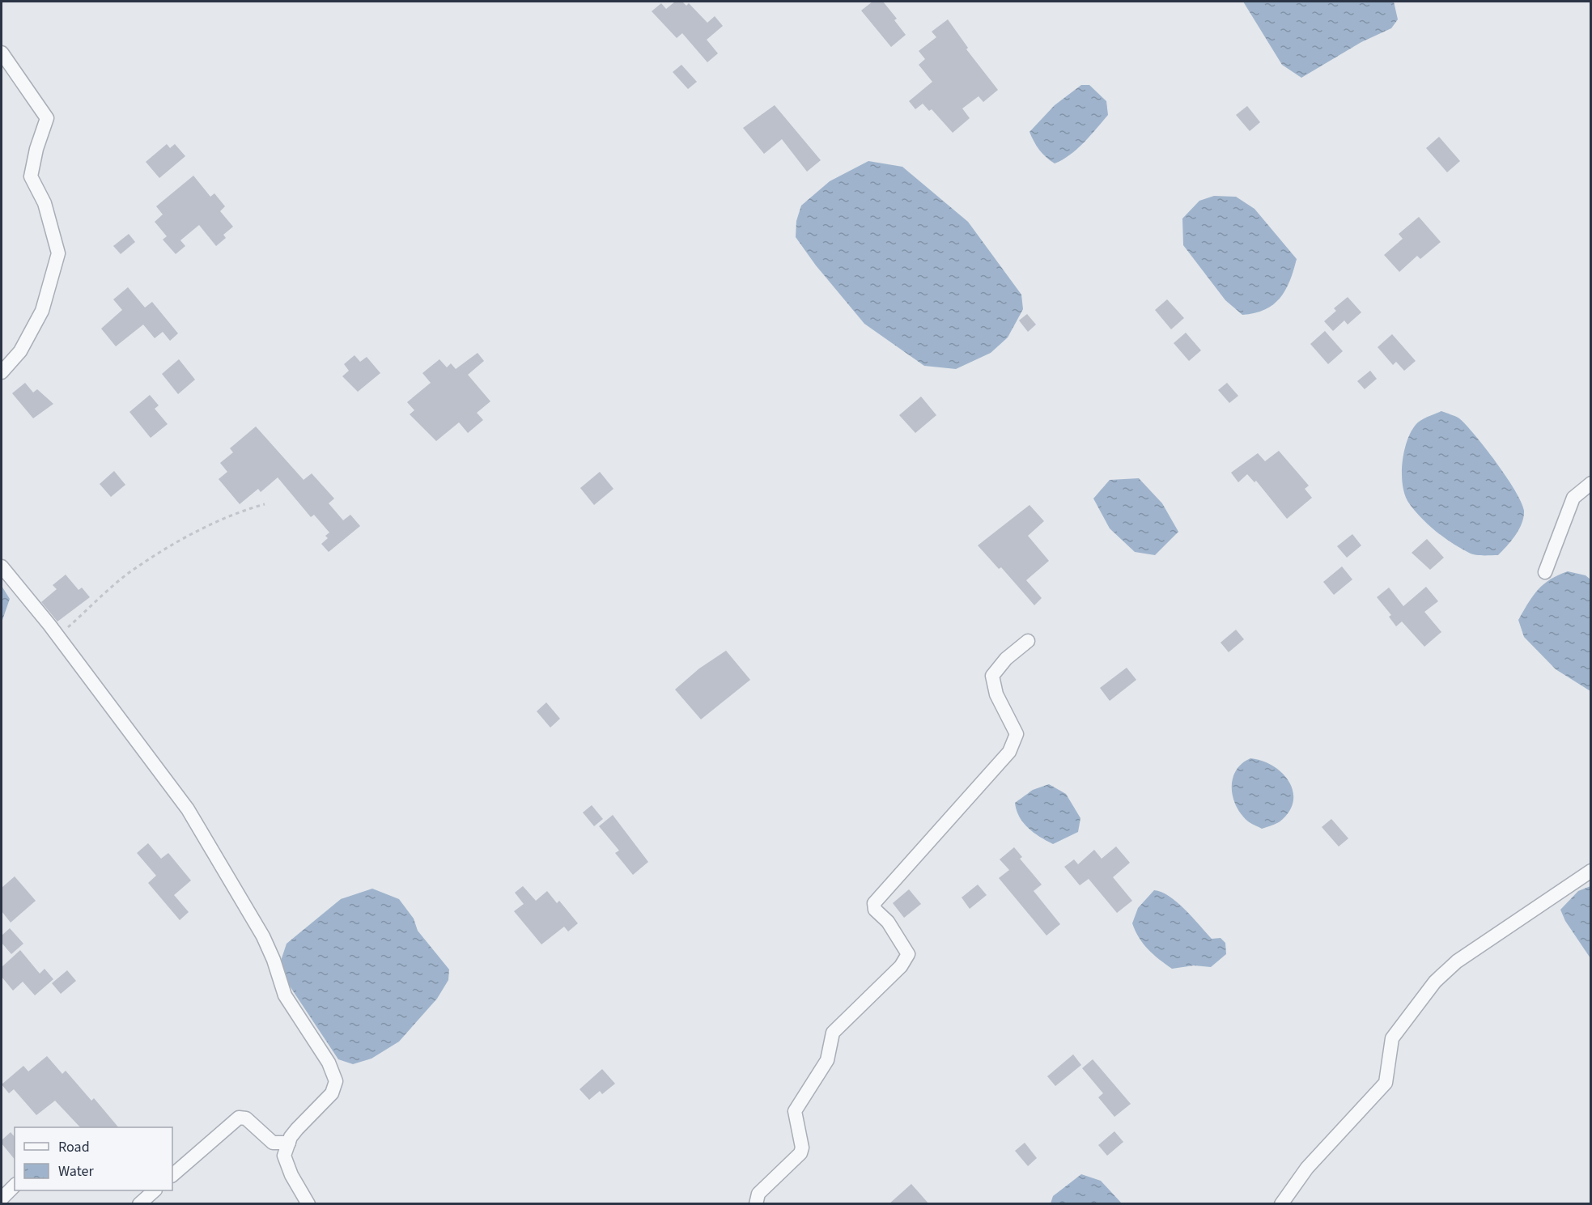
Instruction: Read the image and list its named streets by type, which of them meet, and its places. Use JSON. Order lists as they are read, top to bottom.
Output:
{
  "legend": ["Road", "Water"]
}
